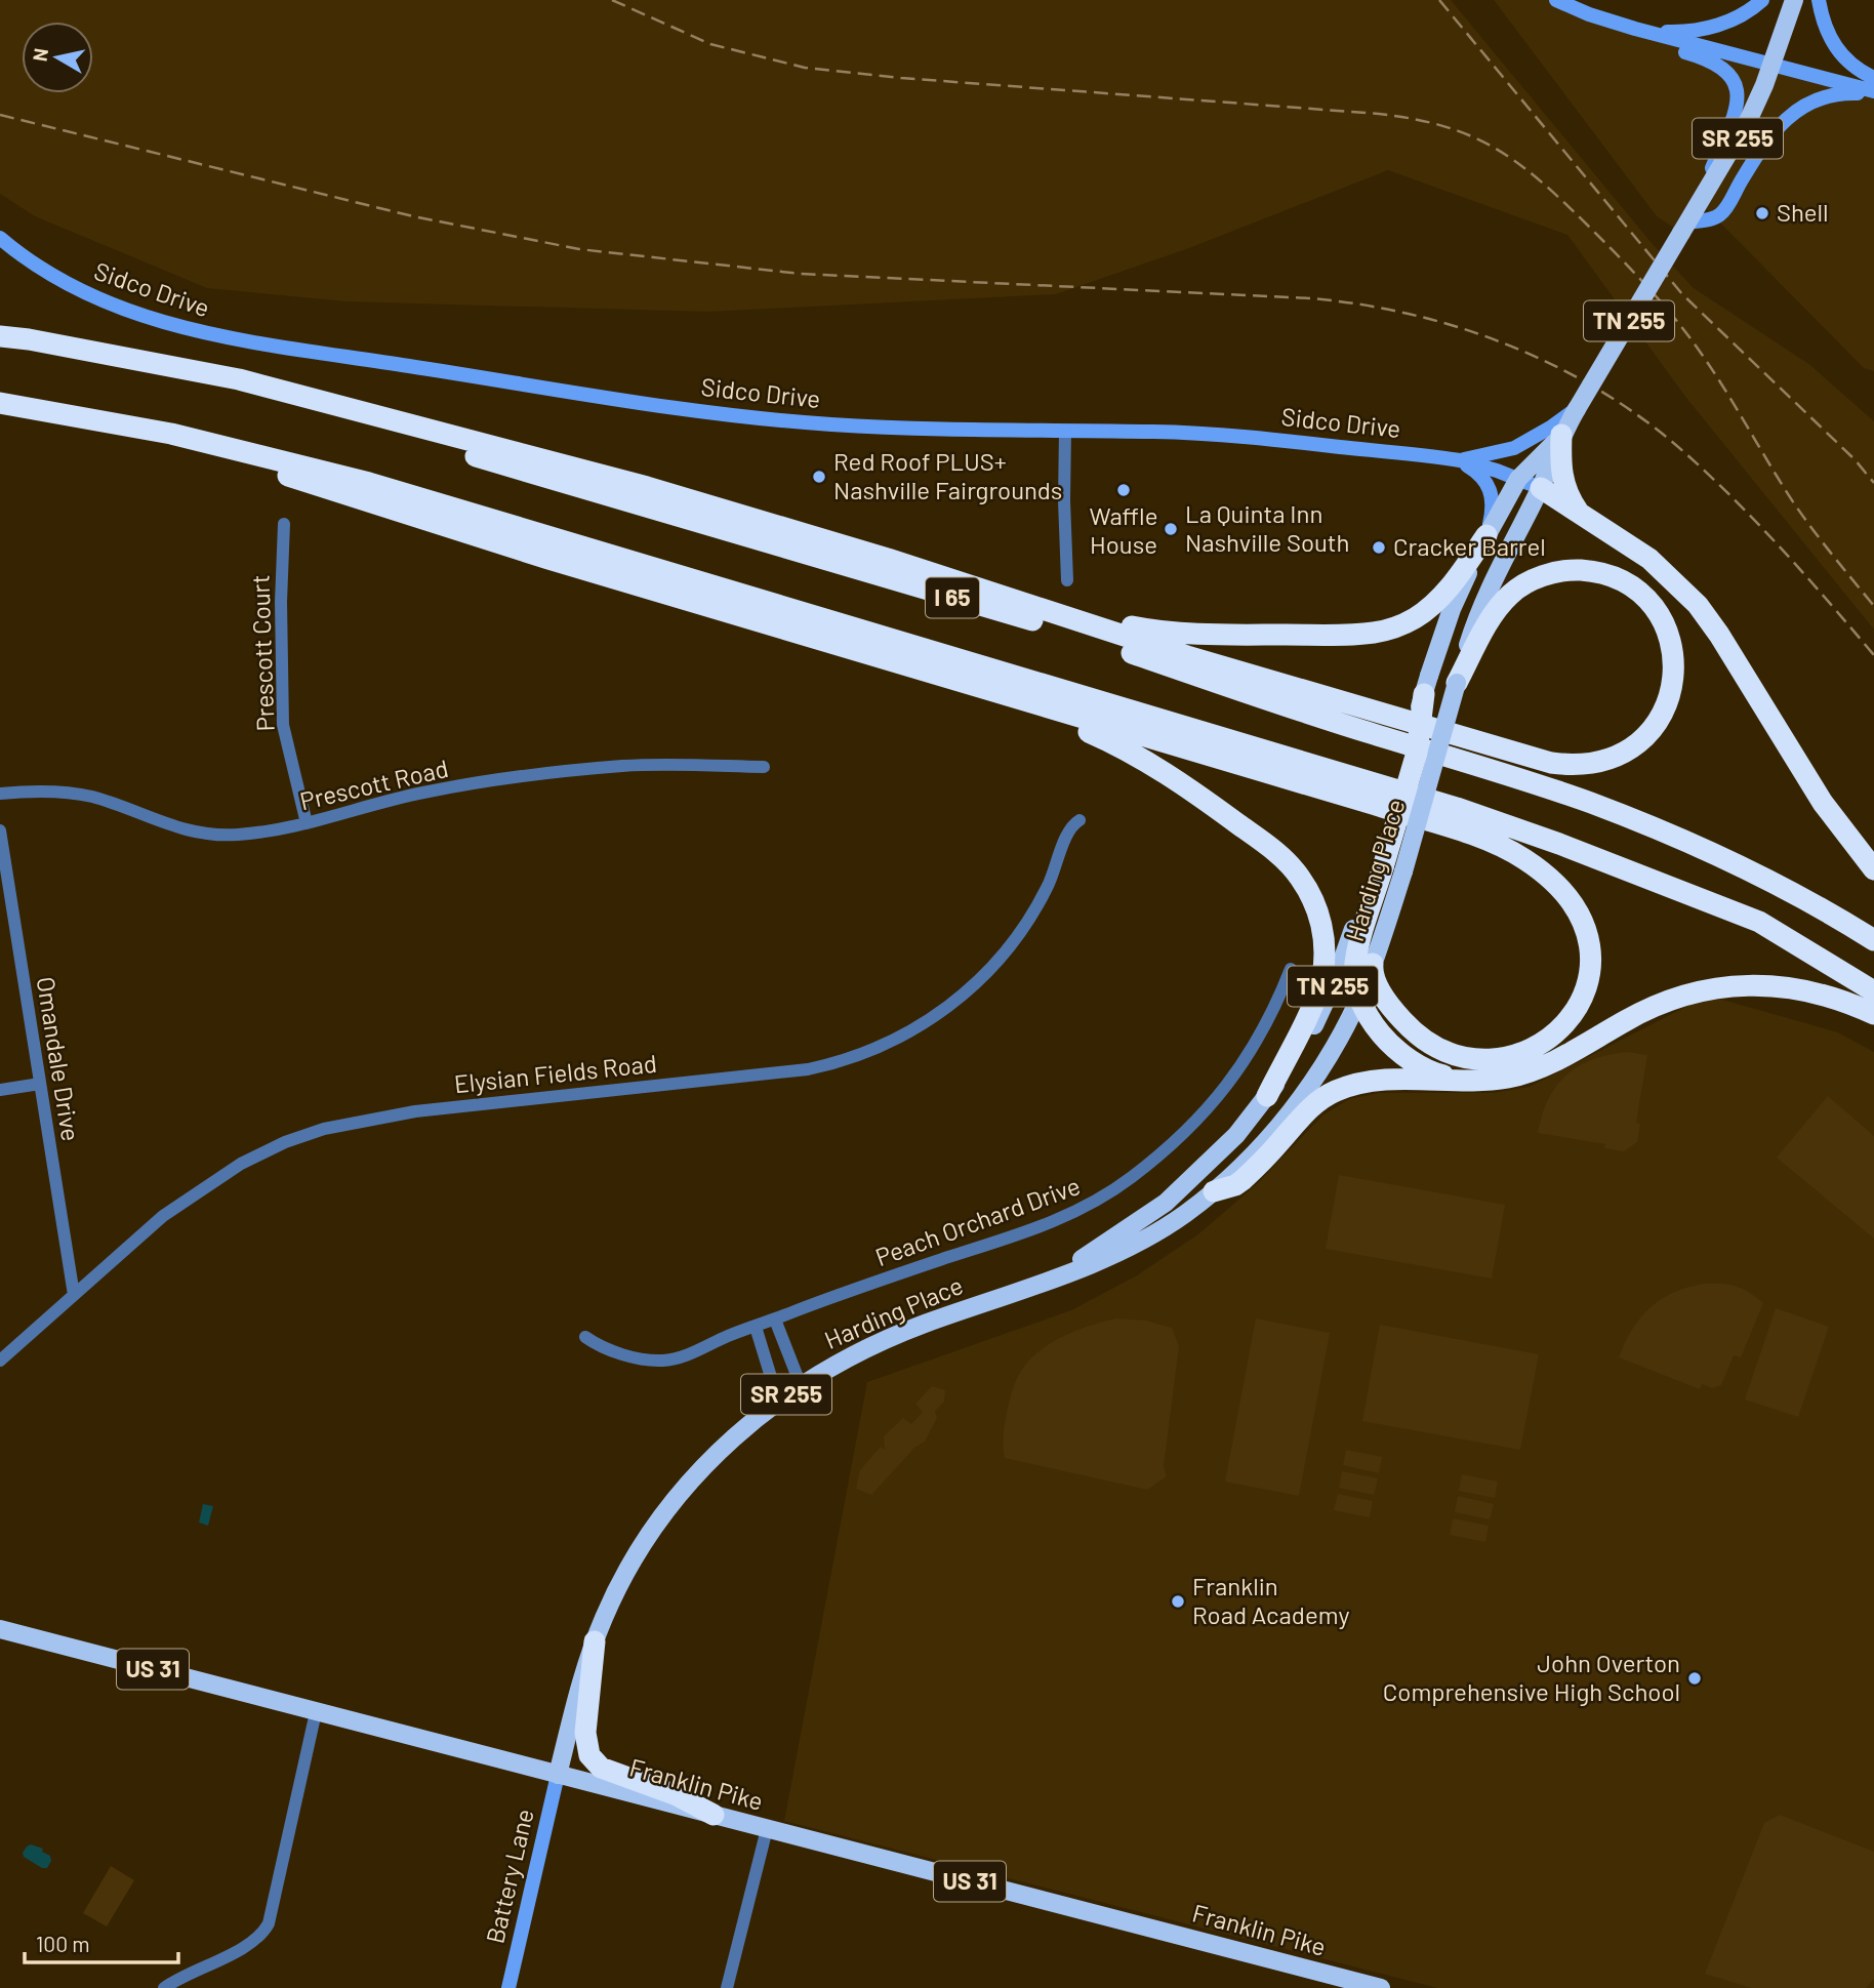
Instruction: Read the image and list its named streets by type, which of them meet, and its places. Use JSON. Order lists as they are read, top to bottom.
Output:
{
  "streets": {
    "highway": ["I 65"],
    "main road": [
      "SR 255",
      "Sidco Drive",
      "TN 255",
      "Harding Place",
      "US 31",
      "Franklin Pike",
      "Battery Lane"
    ],
    "street": [
      "Prescott Court",
      "Prescott Road",
      "Omandale Drive",
      "Elysian Fields Road",
      "Peach Orchard Drive"
    ]
  },
  "crossings": [
    ["Sidco Drive", "Harding Place"],
    ["Prescott Court", "Prescott Road"],
    ["Harding Place", "Franklin Pike"],
    ["Harding Place", "Battery Lane"],
    ["Omandale Drive", "Elysian Fields Road"],
    ["Franklin Pike", "Battery Lane"]
  ],
  "places": [
    "Shell",
    "Red Roof PLUS+ Nashville Fairgrounds",
    "Waffle House",
    "La Quinta Inn Nashville South",
    "Cracker Barrel",
    "Franklin Road Academy",
    "John Overton Comprehensive High School"
  ],
  "scale_bar": "100 m",
  "north": "left"
}
